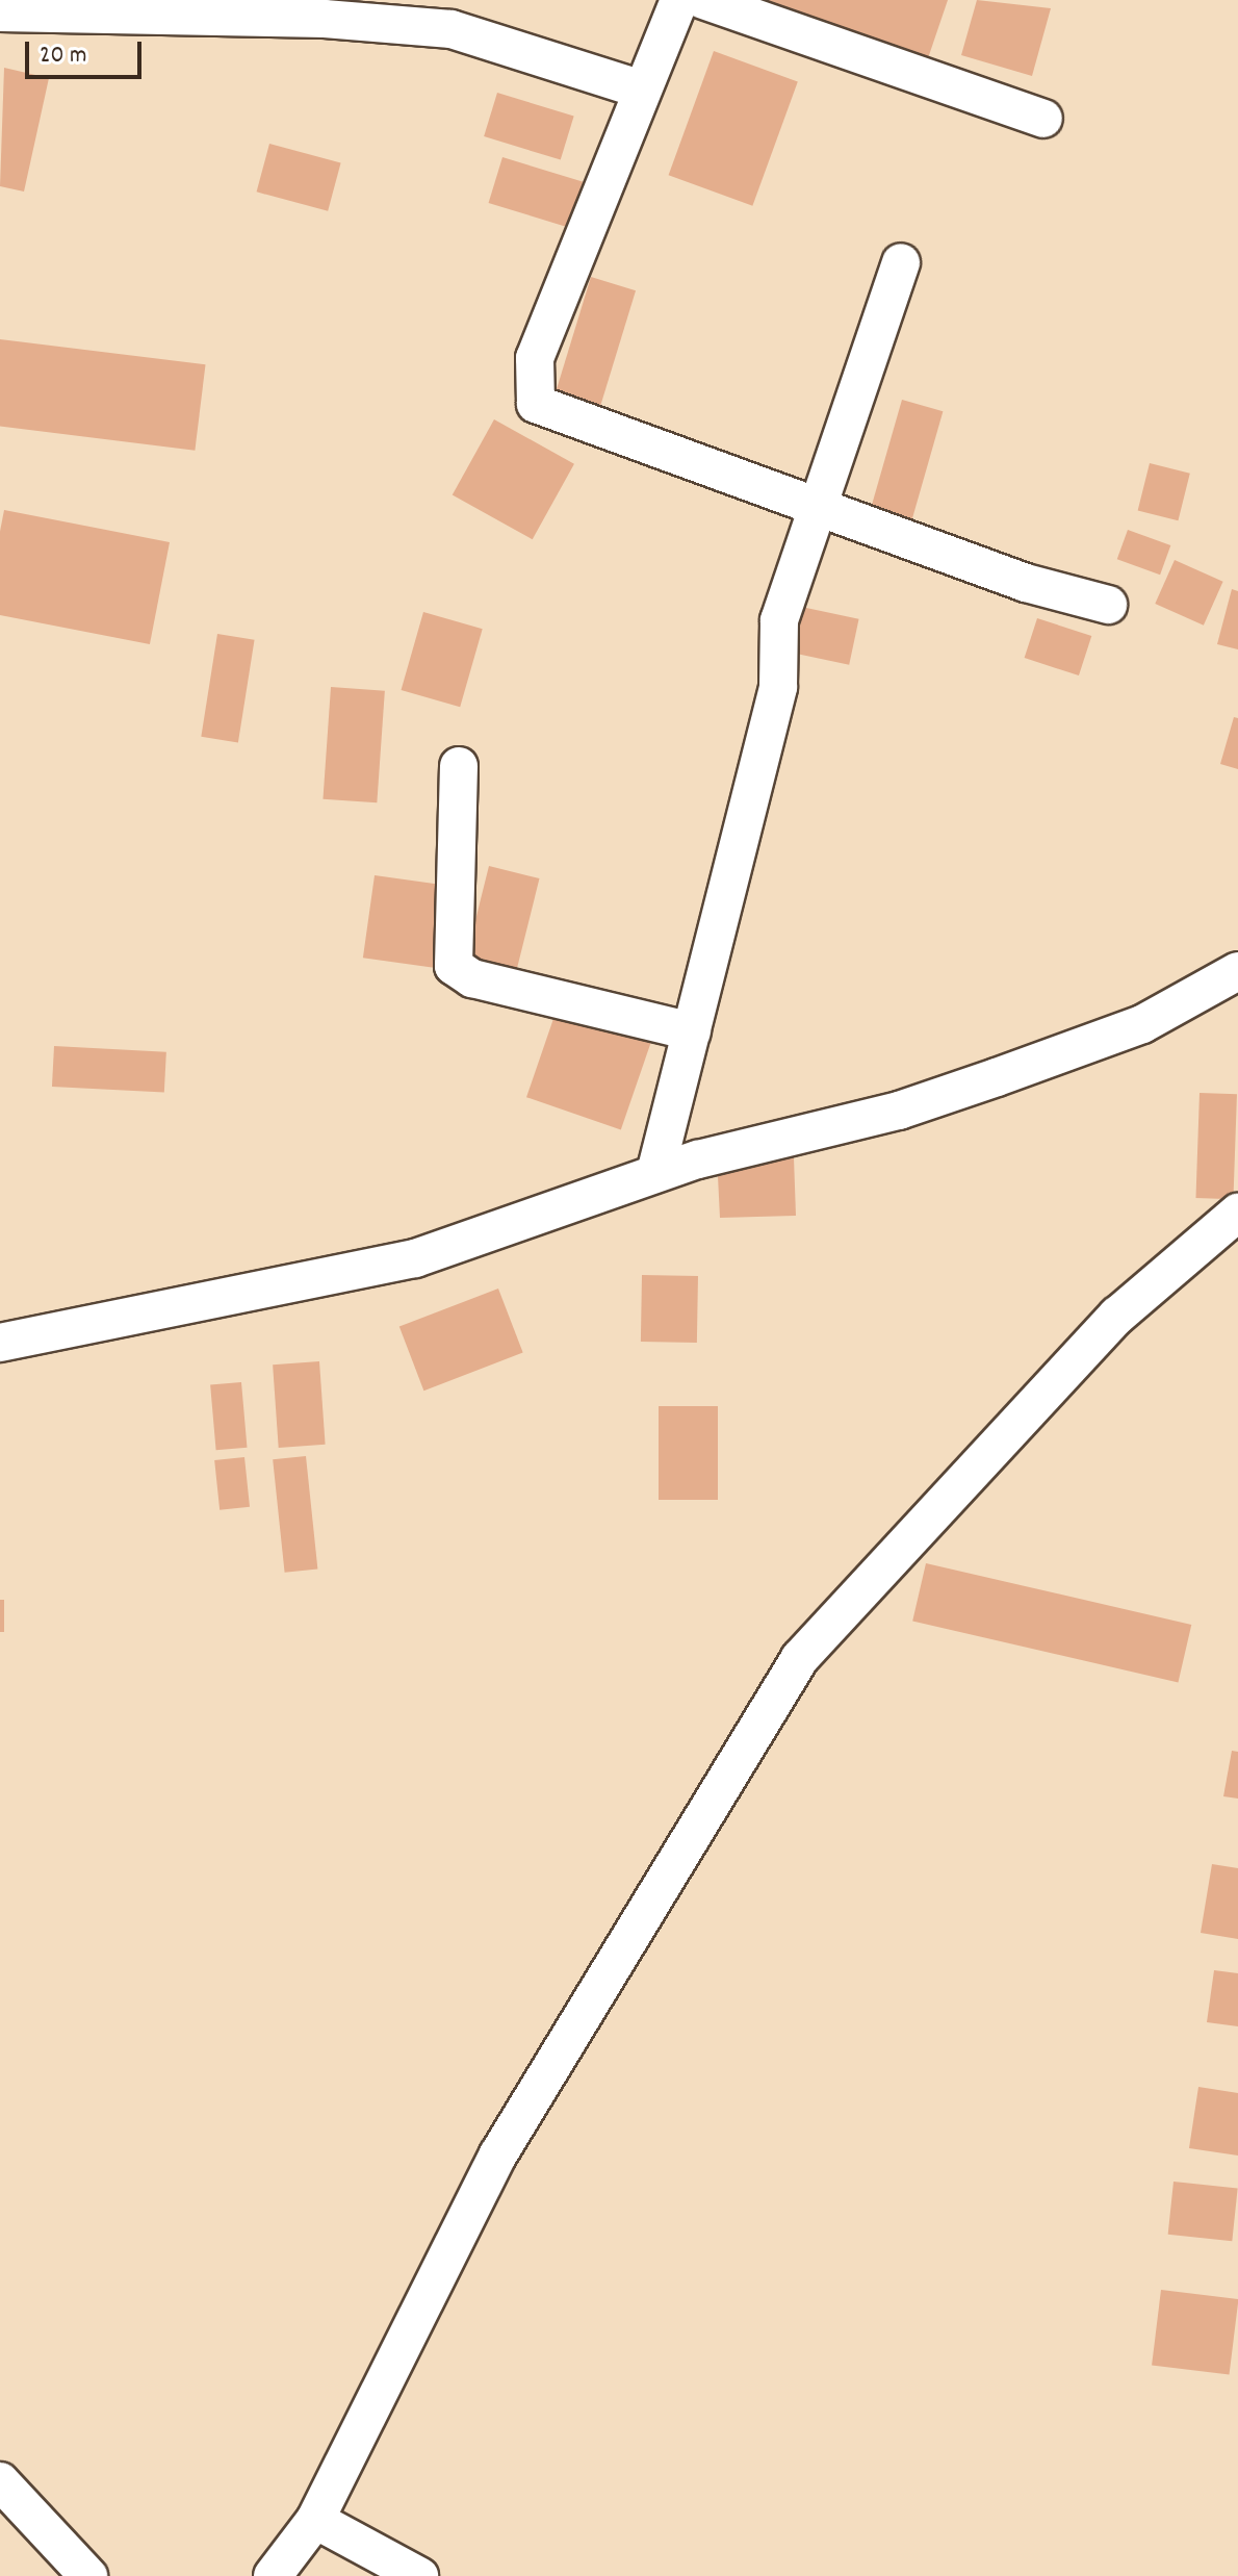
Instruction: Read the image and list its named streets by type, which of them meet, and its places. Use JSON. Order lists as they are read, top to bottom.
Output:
{
  "scale_bar": "20 m"
}
